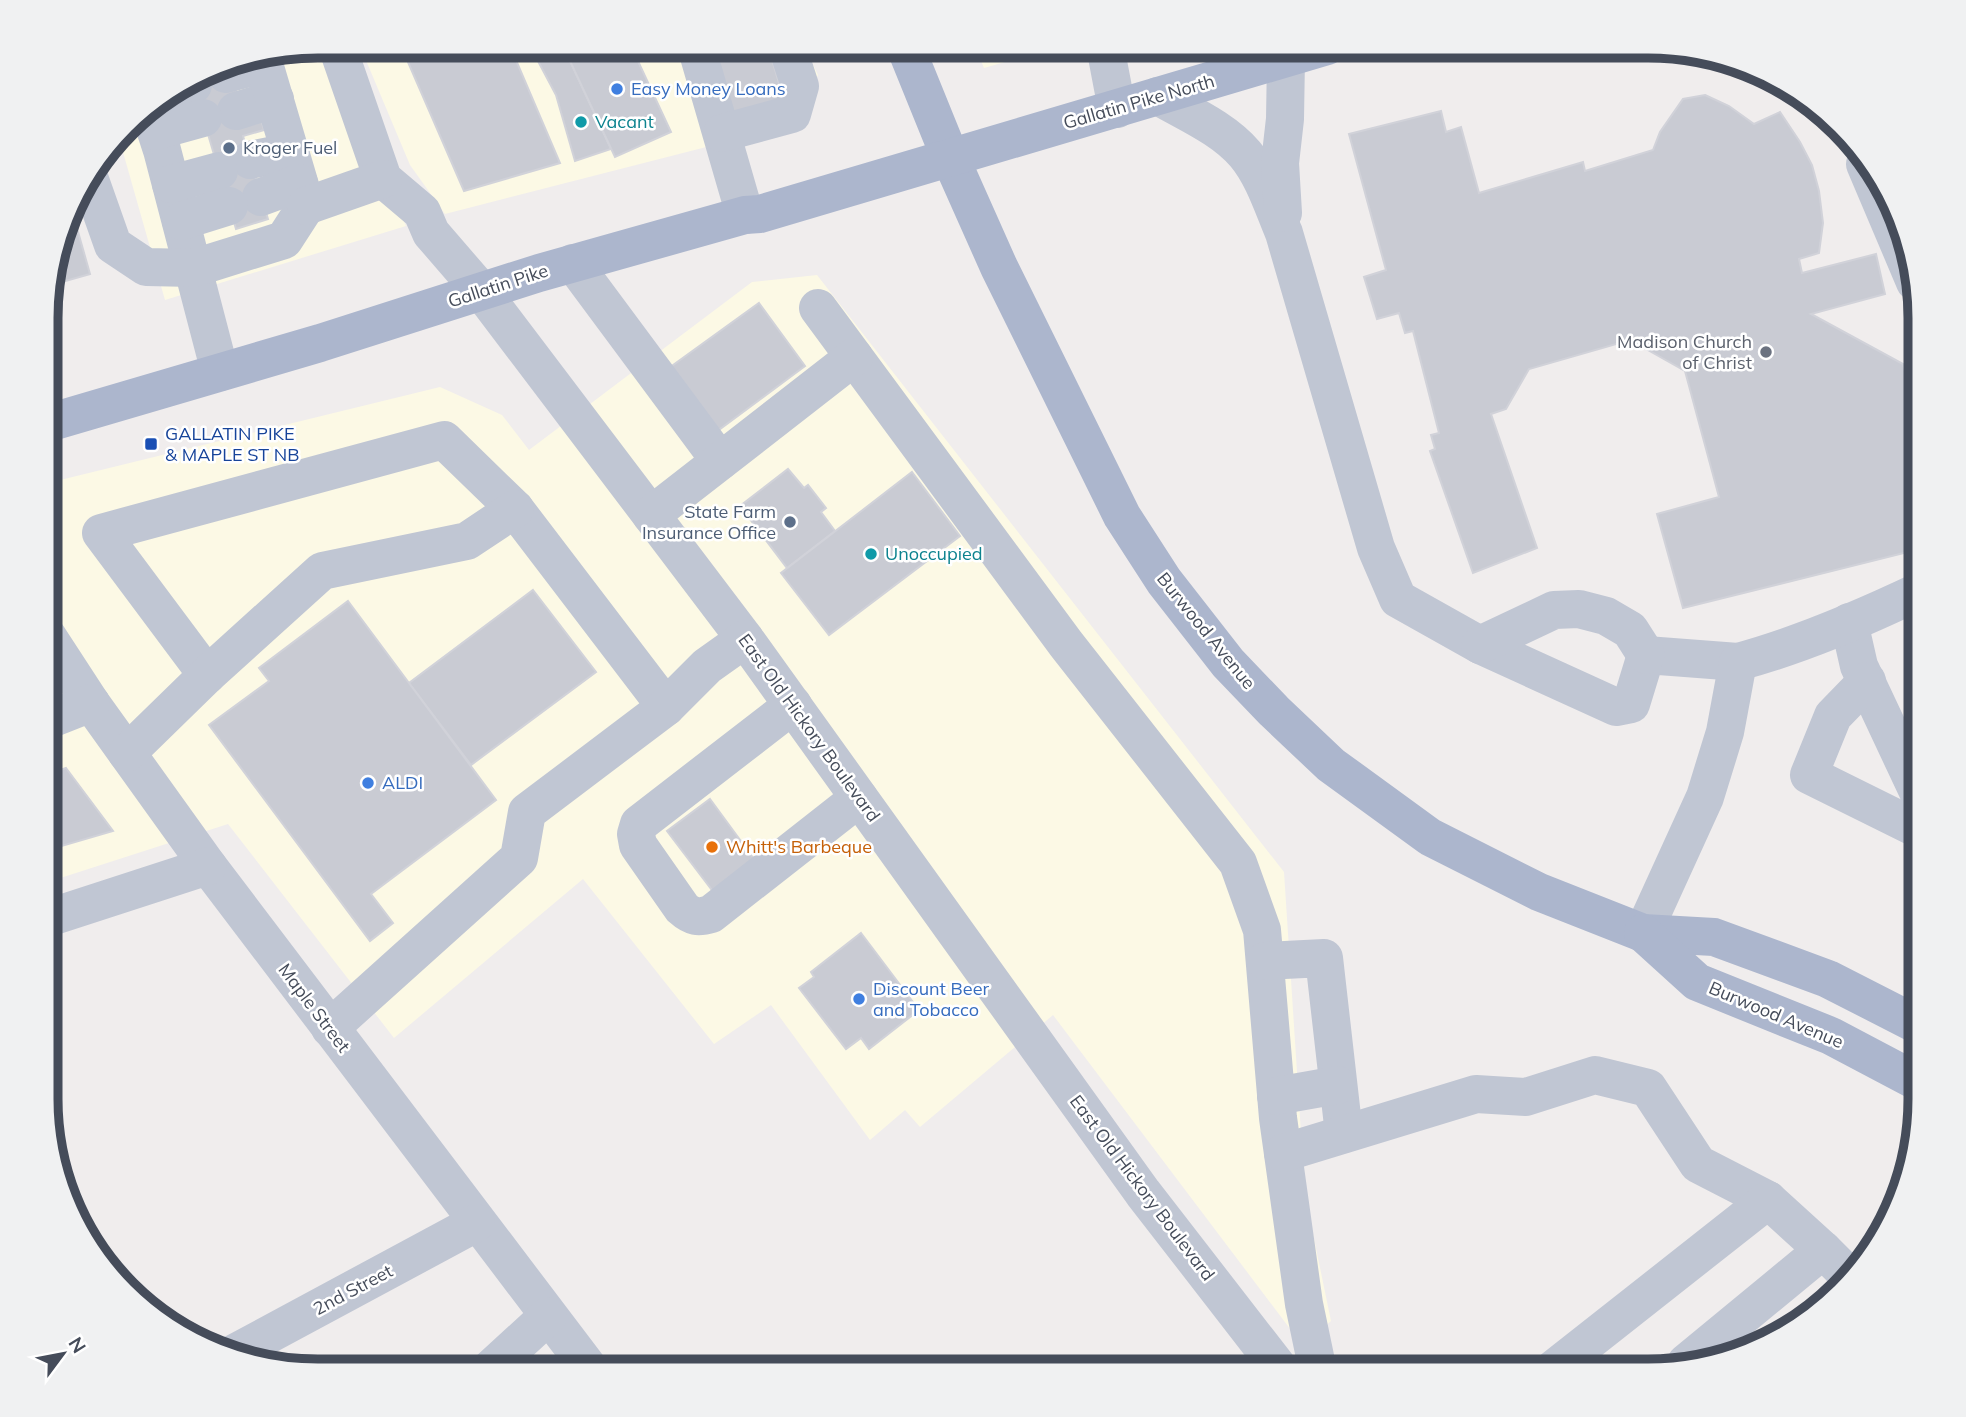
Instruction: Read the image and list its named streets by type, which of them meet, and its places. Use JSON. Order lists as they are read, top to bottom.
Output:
{
  "streets": {
    "main road": ["Gallatin Pike North", "Gallatin Pike", "Burwood Avenue"],
    "street": ["East Old Hickory Boulevard", "Maple Street", "2nd Street"]
  },
  "crossings": [
    ["Gallatin Pike North", "Gallatin Pike"],
    ["Gallatin Pike North", "Burwood Avenue"],
    ["Gallatin Pike", "Burwood Avenue"],
    ["Gallatin Pike", "East Old Hickory Boulevard"],
    ["Maple Street", "2nd Street"]
  ],
  "places": {
    "other": [
      "Easy Money Loans",
      "Vacant",
      "Kroger Fuel",
      "Madison Church of Christ",
      "State Farm Insurance Office",
      "Unoccupied",
      "ALDI",
      "Whitt's Barbeque",
      "Discount Beer and Tobacco"
    ],
    "transit": ["GALLATIN PIKE & MAPLE ST NB"]
  },
  "north": "top right"
}
